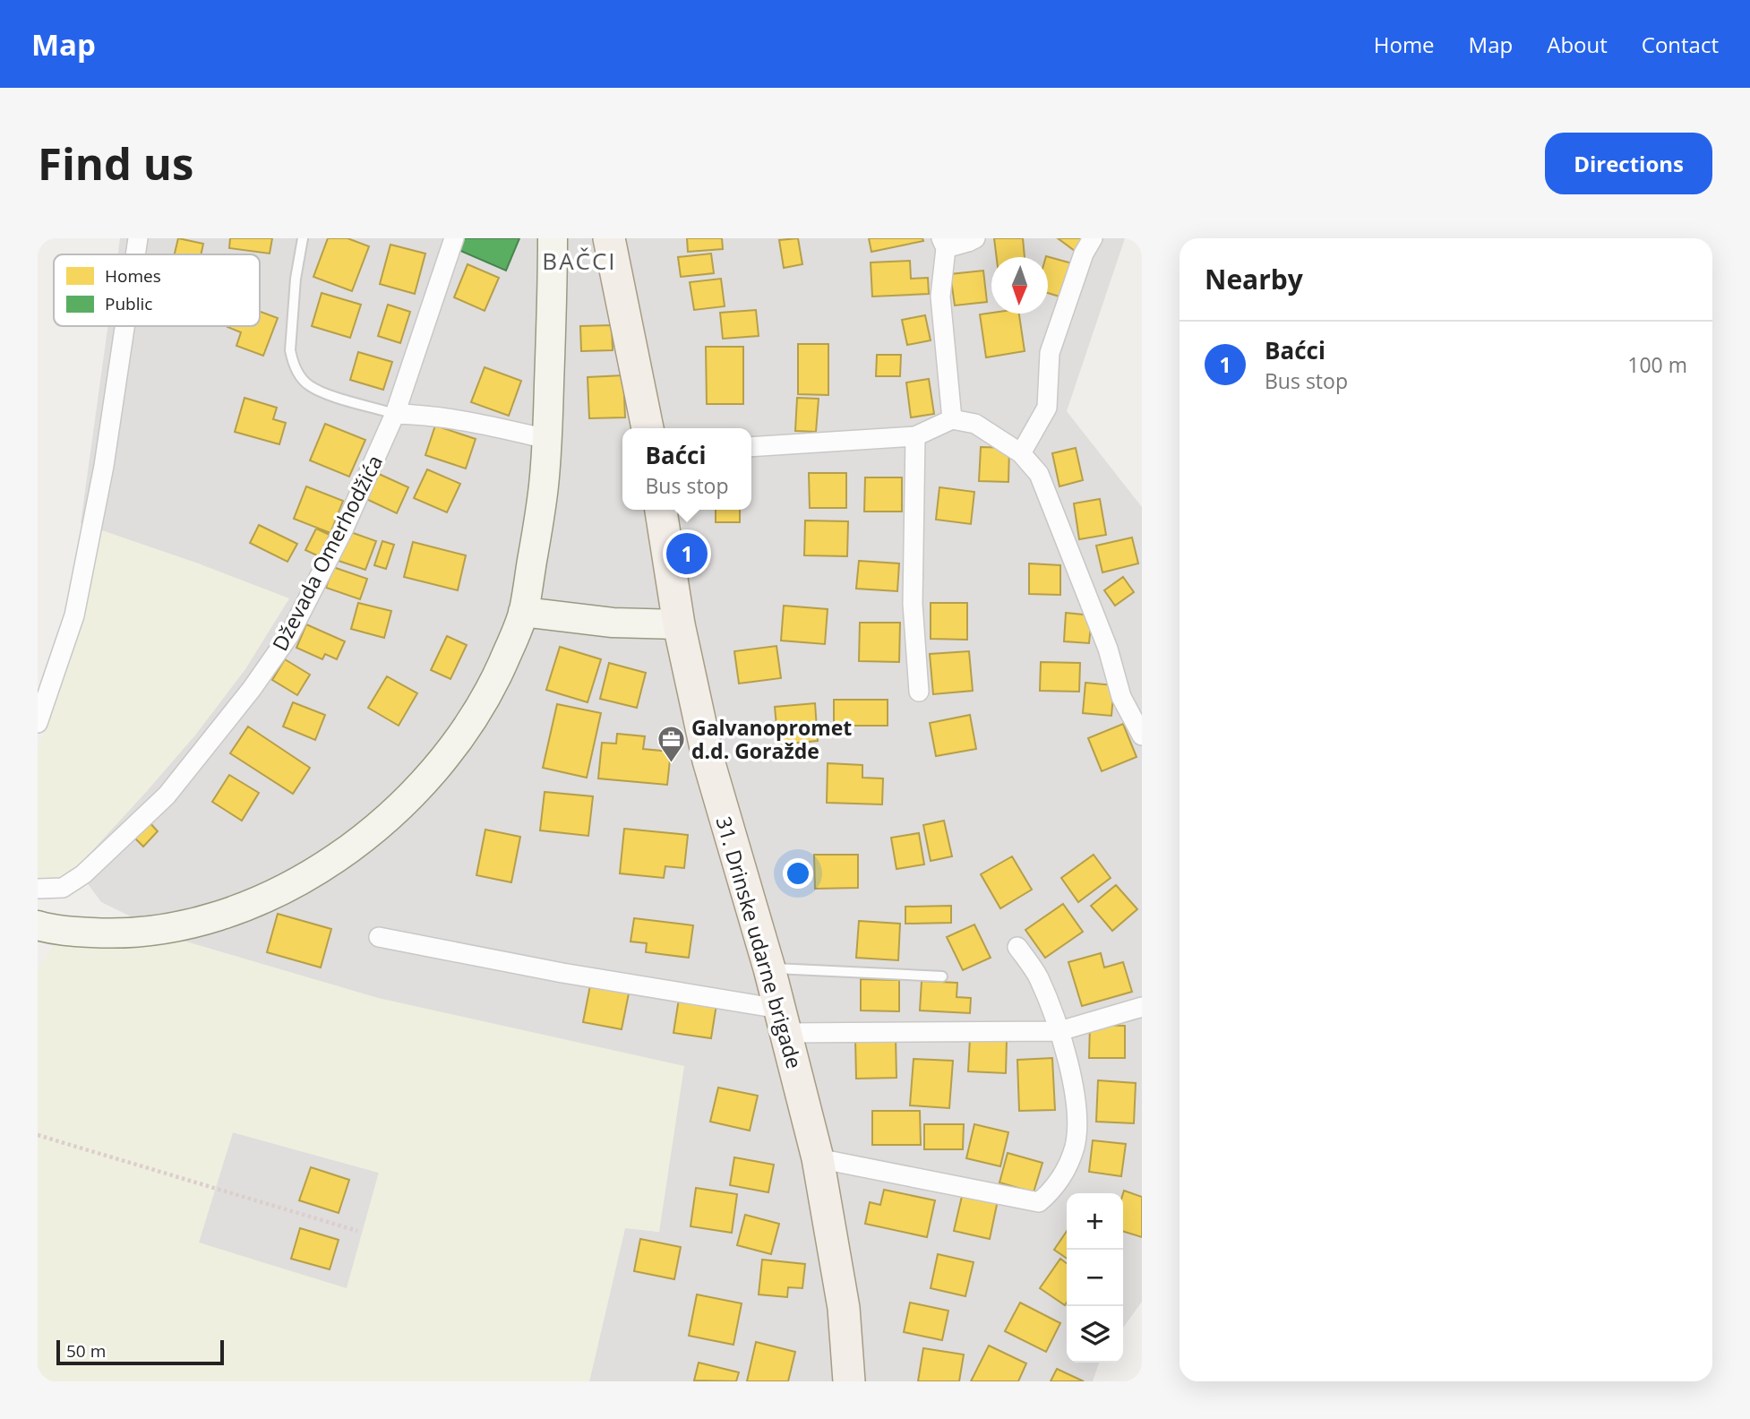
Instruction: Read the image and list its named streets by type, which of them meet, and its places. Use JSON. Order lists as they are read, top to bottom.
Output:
{
  "streets": {
    "main road": ["31. Drinske udarne brigade"],
    "street": ["Dževada Omerhodžića"]
  },
  "districts": ["BAČCI"],
  "places": {
    "office": ["Galvanopromet d.d. Goražde"]
  },
  "legend": ["Homes", "Public"],
  "scale_bar": "50 m",
  "north": "bottom",
  "page": {
    "header": "Map",
    "nav": [
      "Home",
      "Map",
      "About",
      "Contact"
    ],
    "buttons": "Directions",
    "title": "Find us",
    "heading": "Nearby",
    "list": [
      {
        "mark": "1",
        "name": "Baćci",
        "note": "Bus stop",
        "value": "100 m"
      }
    ],
    "popup": ["Baćci", "Bus stop"],
    "pins": "1",
    "map_buttons": ["+", "−"],
    "scale": "50 m"
  }
}
